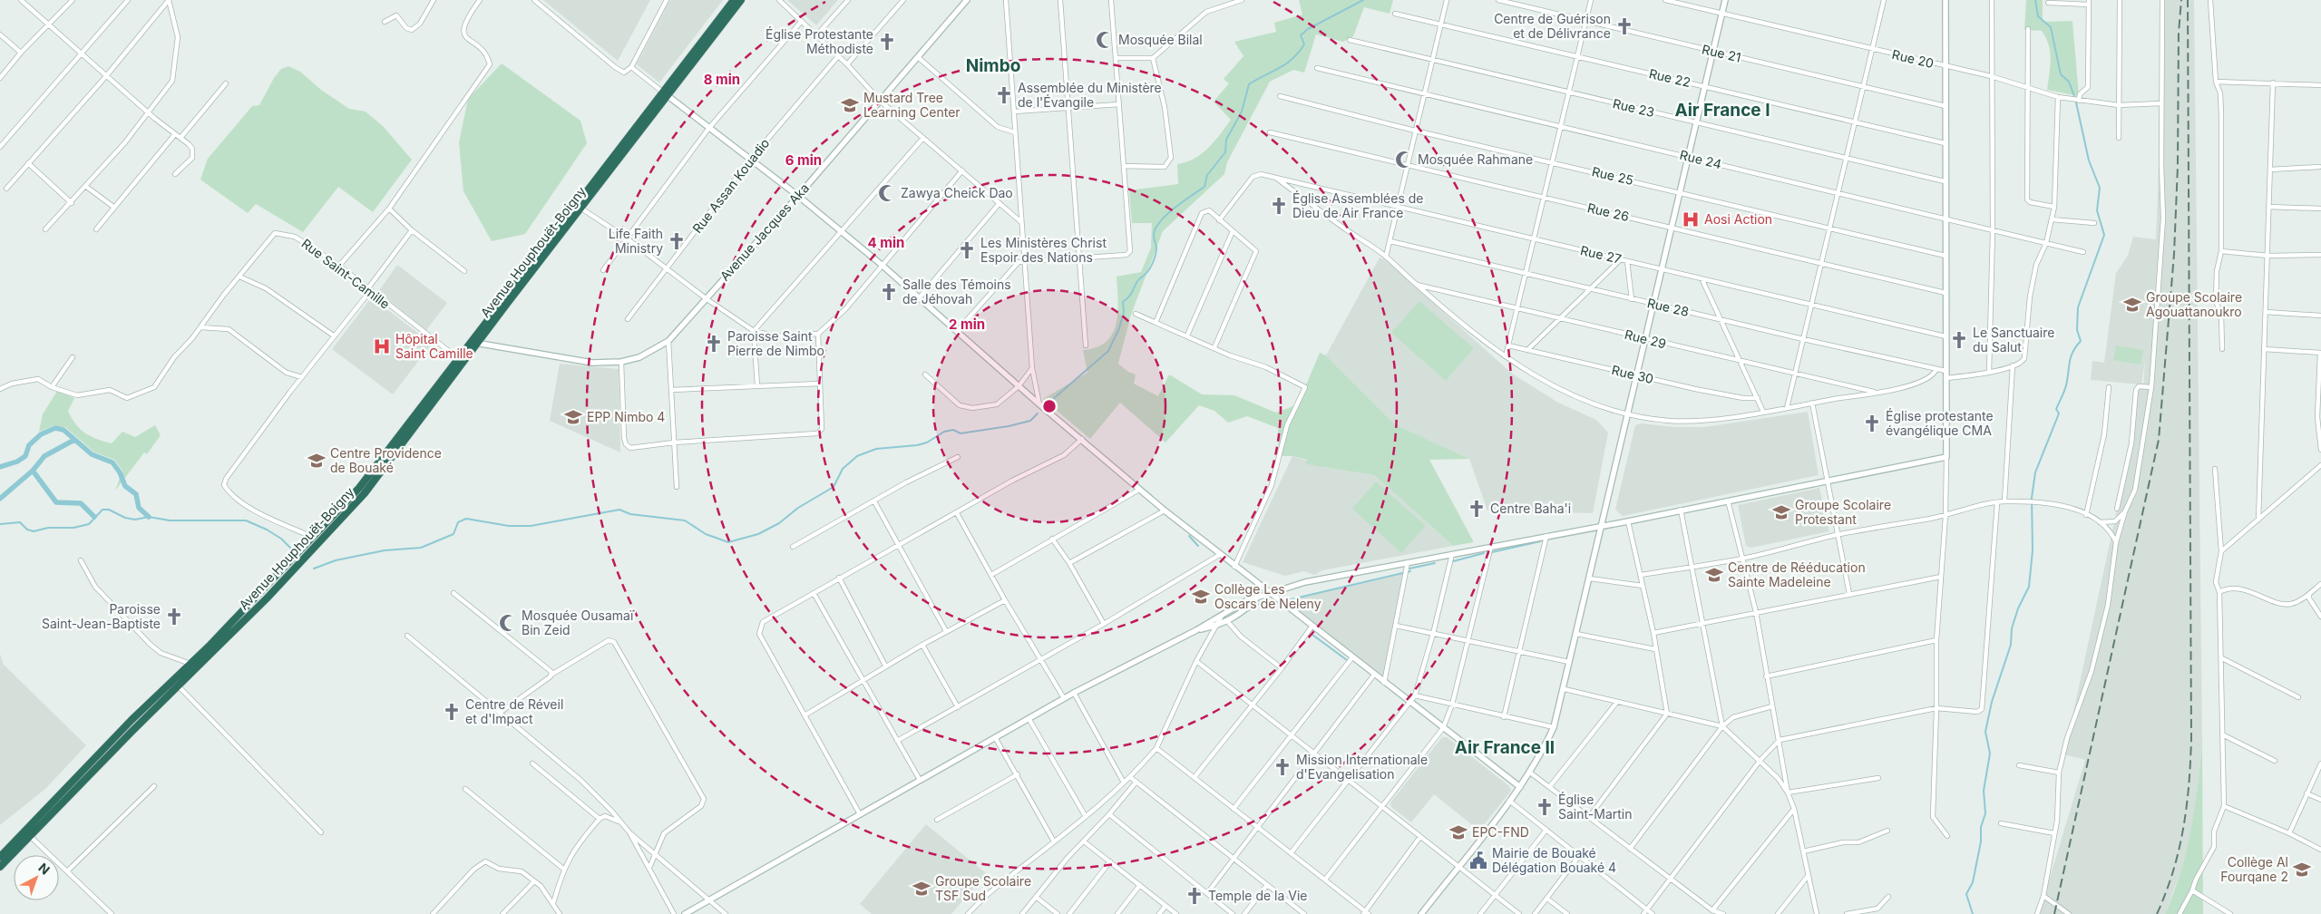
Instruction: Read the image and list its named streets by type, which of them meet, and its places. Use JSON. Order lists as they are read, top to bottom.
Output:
{
  "streets": {
    "highway": ["Avenue Houphouët-Boigny"],
    "street": [
      "Rue 21",
      "Rue 20",
      "Rue 22",
      "Rue 23",
      "Rue 24",
      "Rue 25",
      "Rue Assan Kouadio",
      "Rue 26",
      "Avenue Jacques Aka",
      "Rue 27",
      "Rue Saint-Camille",
      "Rue 28",
      "Rue 29",
      "Rue 30"
    ]
  },
  "crossings": [
    ["Avenue Jacques Aka", "Avenue Houphouët-Boigny"],
    ["Avenue Houphouët-Boigny", "Rue Saint-Camille"]
  ],
  "districts": ["Nimbo", "Air France I", "Air France II"],
  "places": {
    "church": [
      "Centre de Guérison et de Délivrance",
      "Église Protestante Méthodiste",
      "Assemblée du Ministère de l'Évangile",
      "Église Assemblées de Dieu de Air France",
      "Life Faith Ministry",
      "Les Ministères Christ Espoir des Nations",
      "Salle des Témoins de Jéhovah",
      "Le Sanctuaire du Salut",
      "Paroisse Saint Pierre de Nimbo",
      "Église protestante évangélique CMA",
      "Centre Baha'i",
      "Paroisse Saint-Jean-Baptiste",
      "Centre de Réveil et d'Impact",
      "Mission Internationale d'Evangelisation",
      "Église Saint-Martin",
      "Temple de la Vie"
    ],
    "mosque": [
      "Mosquée Bilal",
      "Mosquée Rahmane",
      "Zawya Cheick Dao",
      "Mosquée Ousamaï Bin Zeid"
    ],
    "school or university": [
      "Mustard Tree Learning Center",
      "Groupe Scolaire Agouattanoukro",
      "EPP Nimbo 4",
      "Centre Providence de Bouaké",
      "Groupe Scolaire Protestant",
      "Centre de Rééducation Sainte Madeleine",
      "Collège Les Oscars de Neleny",
      "EPC-FND",
      "Collège Al Fourqane 2",
      "Groupe Scolaire TSF Sud"
    ],
    "hospital": ["Aosi Action", "Hôpital Saint Camille"],
    "public building": ["Mairie de Bouaké Délégation Bouaké 4"]
  },
  "north": "top right",
  "rings": [
    "8 min",
    "6 min",
    "4 min",
    "2 min"
  ]
}
